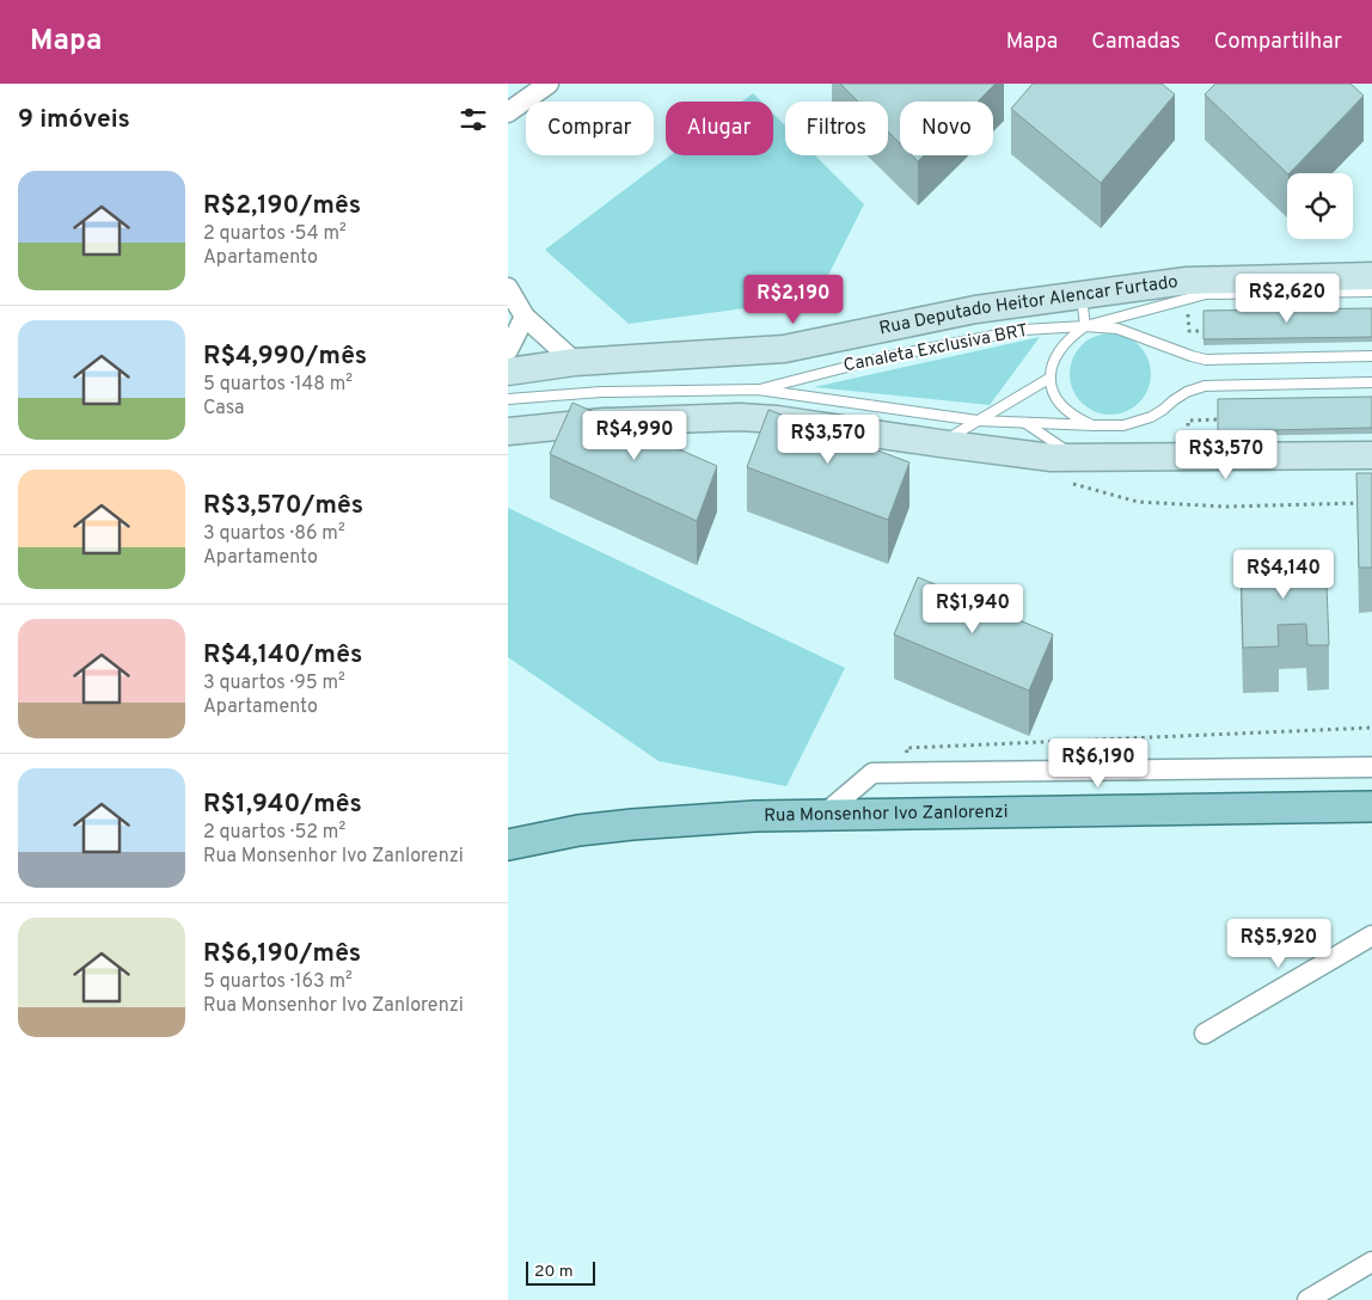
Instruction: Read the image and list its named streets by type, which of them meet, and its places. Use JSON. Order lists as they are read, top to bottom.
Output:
{
  "streets": {
    "main road": ["Rua Monsenhor Ivo Zanlorenzi"],
    "street": ["Rua Deputado Heitor Alencar Furtado"],
    "lane": ["Canaleta Exclusiva BRT"]
  },
  "scale_bar": "20 m",
  "page": {
    "header": "Mapa",
    "nav": ["Mapa", "Camadas", "Compartilhar"],
    "heading": "9 imóveis",
    "chip": [
      "Comprar",
      "Alugar",
      "Filtros",
      "Novo"
    ],
    "list": [
      {
        "name": "R$2,190/mês",
        "note": "2 quartos · 54 m² · Apartamento"
      },
      {
        "name": "R$4,990/mês",
        "note": "5 quartos · 148 m² · Casa"
      },
      {
        "name": "R$3,570/mês",
        "note": "3 quartos · 86 m² · Apartamento"
      },
      {
        "name": "R$4,140/mês",
        "note": "3 quartos · 95 m² · Apartamento"
      },
      {
        "name": "R$1,940/mês",
        "note": "2 quartos · 52 m² · Rua Monsenhor Ivo Zanlorenzi"
      },
      {
        "name": "R$6,190/mês",
        "note": "5 quartos · 163 m² · Rua Monsenhor Ivo Zanlorenzi"
      }
    ],
    "price": [
      "R$2,620",
      "R$2,190",
      "R$4,990",
      "R$3,570",
      "R$3,570",
      "R$4,140",
      "R$1,940",
      "R$6,190",
      "R$5,920"
    ],
    "scale": "20 m"
  }
}
